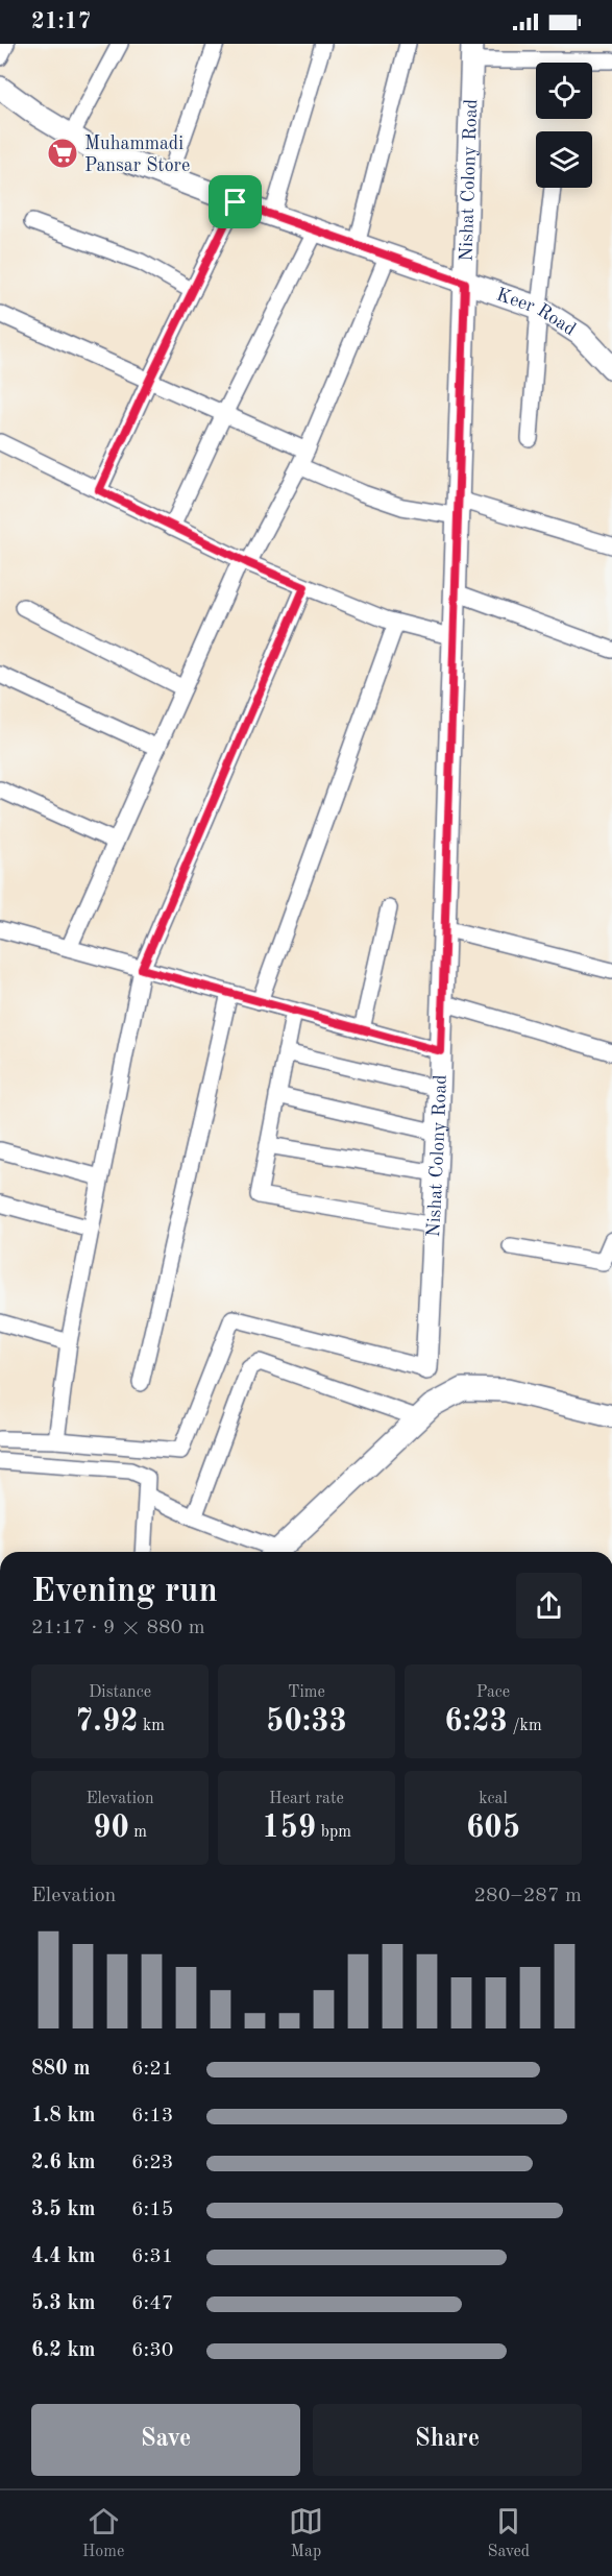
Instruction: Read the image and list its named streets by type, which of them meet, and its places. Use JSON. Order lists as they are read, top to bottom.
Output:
{
  "streets": {
    "street": ["Nishat Colony Road", "Keer Road"]
  },
  "crossings": [
    ["Nishat Colony Road", "Keer Road"]
  ],
  "places": {
    "supermarket": ["Muhammadi Pansar Store"]
  },
  "page": {
    "status": "21:17",
    "heading": ["Evening run", "21:17 · 9 × 880 m"],
    "stats": [
      ["Distance", "7.92 km"],
      ["Time", "50:33"],
      ["Pace", "6:23 /km"],
      ["Elevation", "90 m"],
      ["Heart rate", "159 bpm"],
      ["kcal", "605"]
    ],
    "chart": ["Elevation", "280–287 m"],
    "list": [
      {
        "name": "880 m",
        "note": "6:21"
      },
      {
        "name": "1.8 km",
        "note": "6:13"
      },
      {
        "name": "2.6 km",
        "note": "6:23"
      },
      {
        "name": "3.5 km",
        "note": "6:15"
      },
      {
        "name": "4.4 km",
        "note": "6:31"
      },
      {
        "name": "5.3 km",
        "note": "6:47"
      },
      {
        "name": "6.2 km",
        "note": "6:30"
      }
    ],
    "buttons": ["Save", "Share"],
    "tabs": ["Home", "Map", "Saved"]
  }
}
